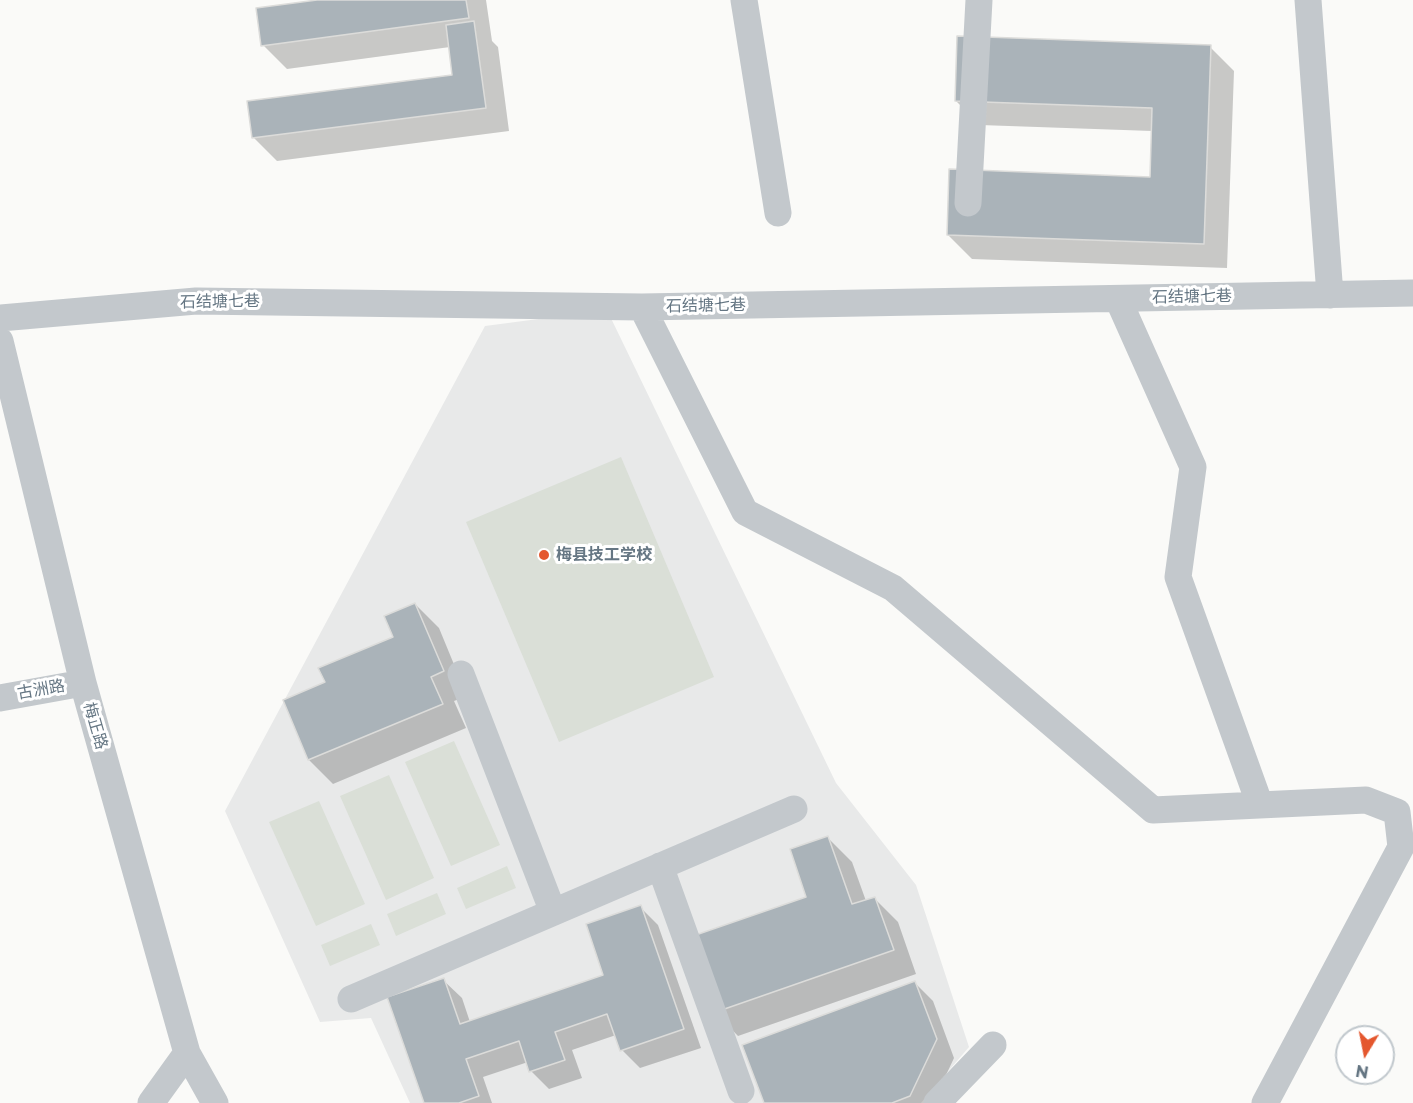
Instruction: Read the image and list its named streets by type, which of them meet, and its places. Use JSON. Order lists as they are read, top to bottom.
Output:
{
  "streets": {
    "street": ["石结塘七巷", "古洲路", "梅正路"]
  },
  "crossings": [
    ["古洲路", "梅正路"]
  ],
  "places": ["梅县技工学校"],
  "north": "bottom"
}
